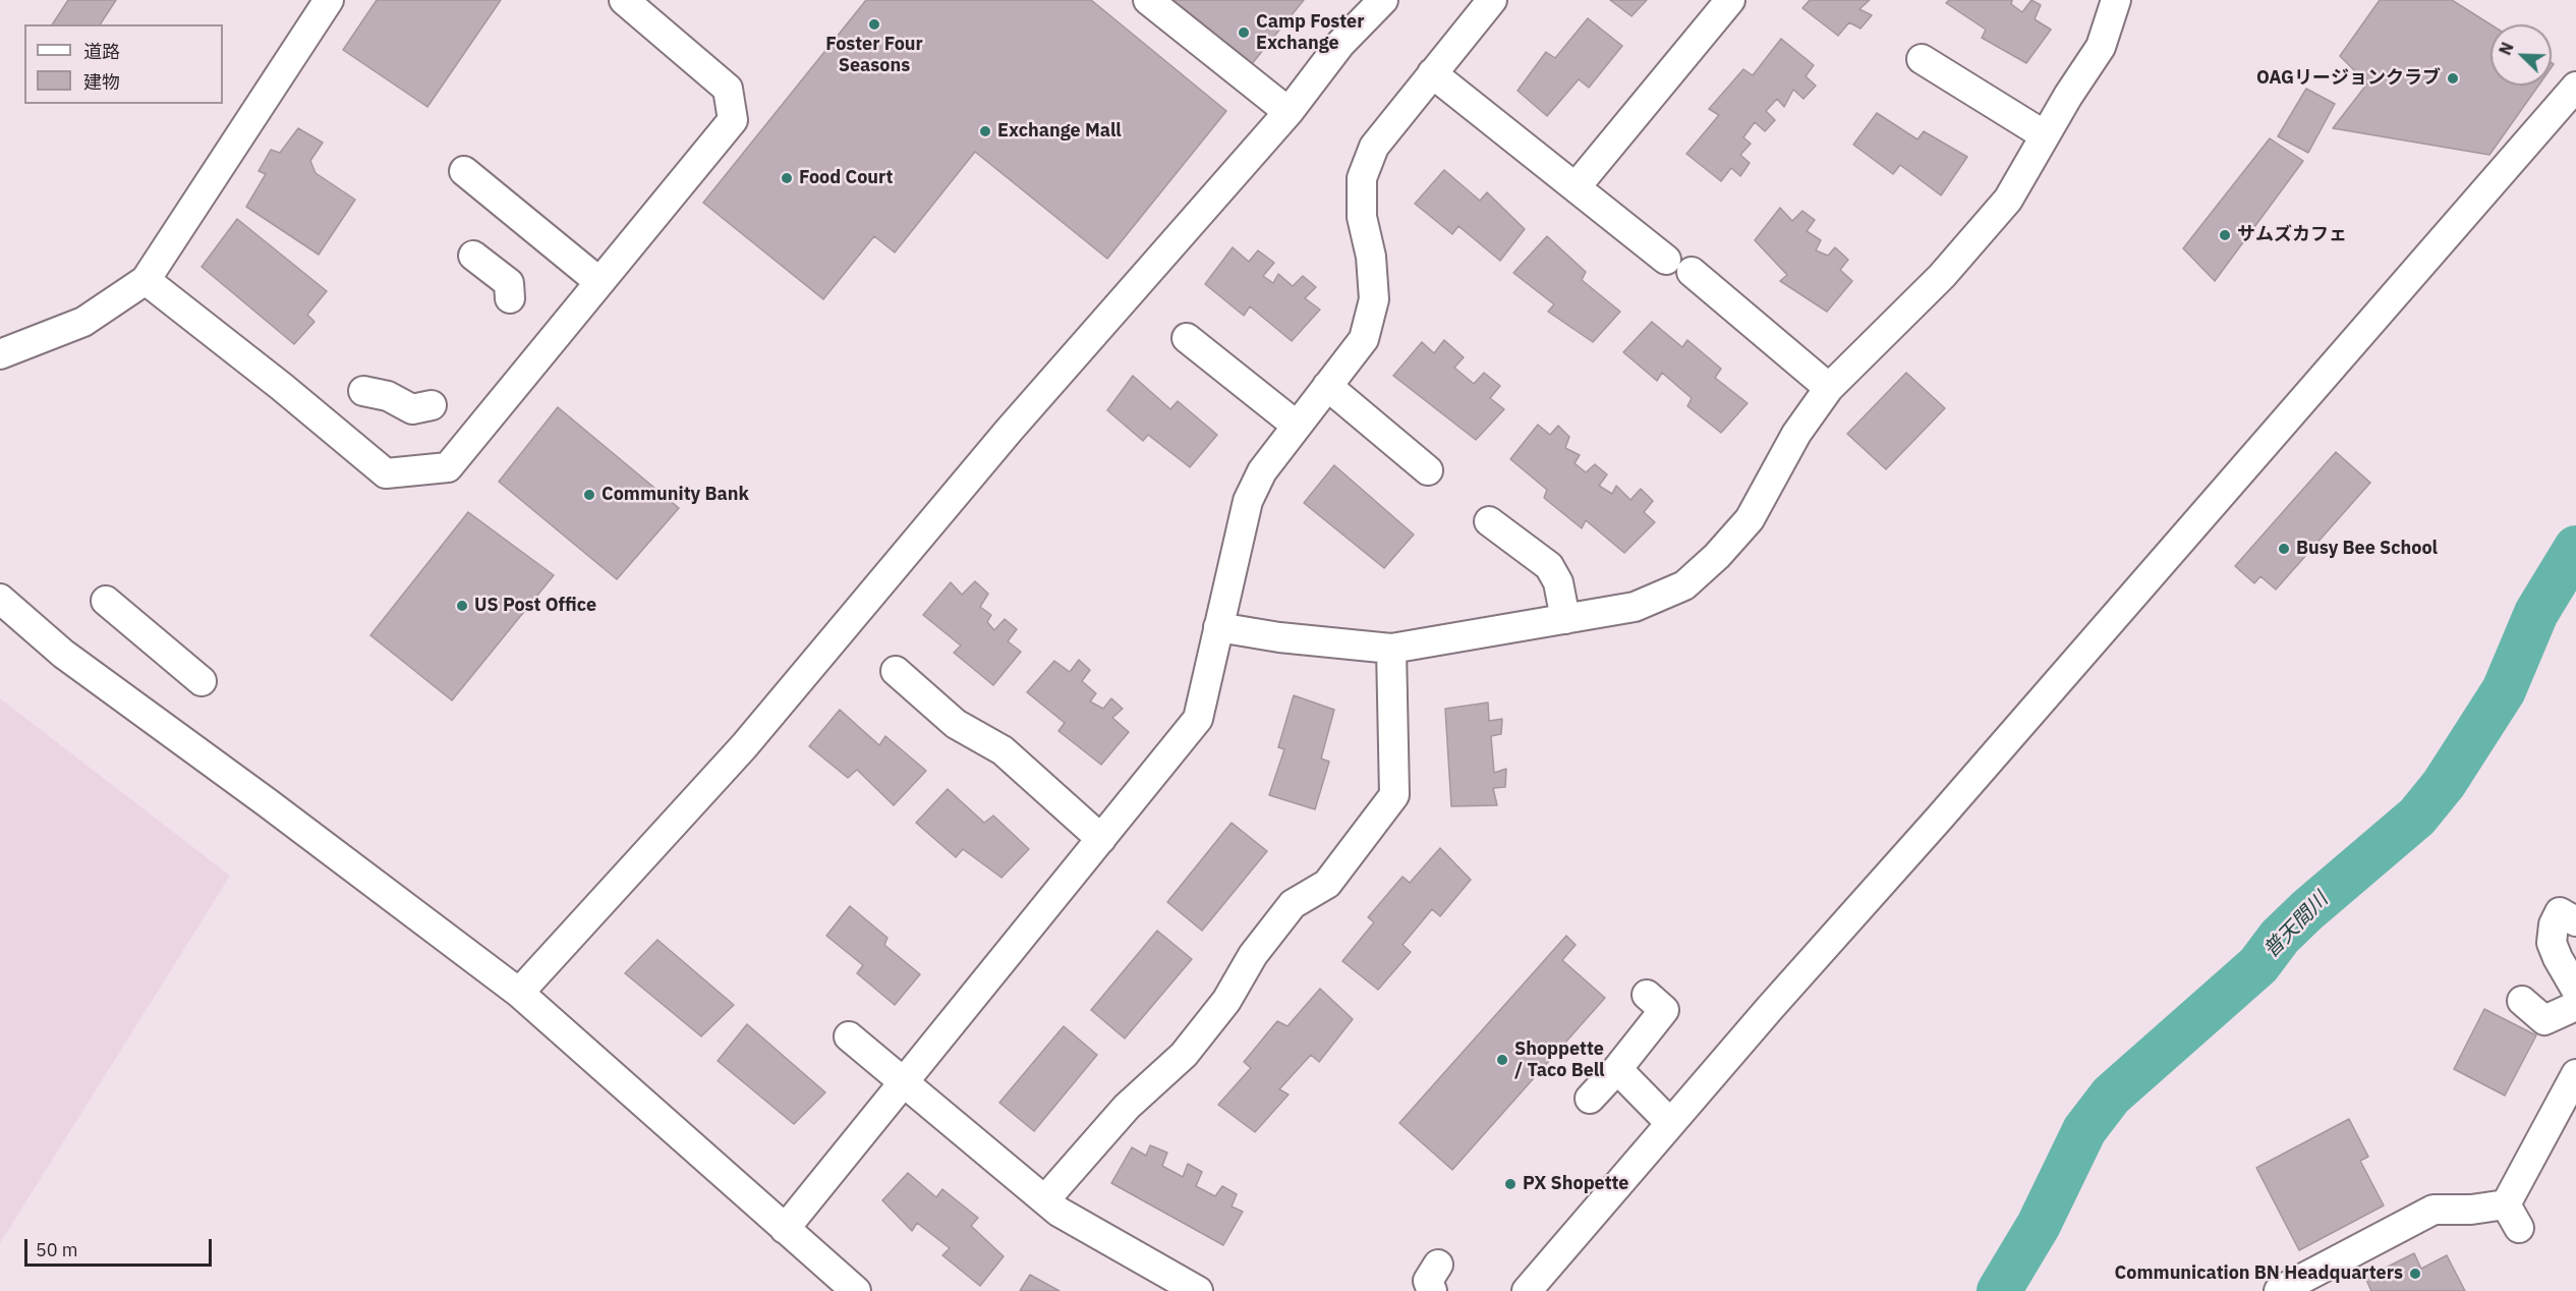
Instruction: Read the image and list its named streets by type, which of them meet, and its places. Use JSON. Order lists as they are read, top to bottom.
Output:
{
  "water": ["普天間川"],
  "places": [
    "Foster Four Seasons",
    "Camp Foster Exchange",
    "OAGリージョンクラブ",
    "Exchange Mall",
    "Food Court",
    "サムズカフェ",
    "Community Bank",
    "Busy Bee School",
    "US Post Office",
    "Shoppette / Taco Bell",
    "PX Shopette",
    "Communication BN Headquarters"
  ],
  "legend": ["道路", "建物"],
  "scale_bar": "50 m",
  "north": "top left"
}
